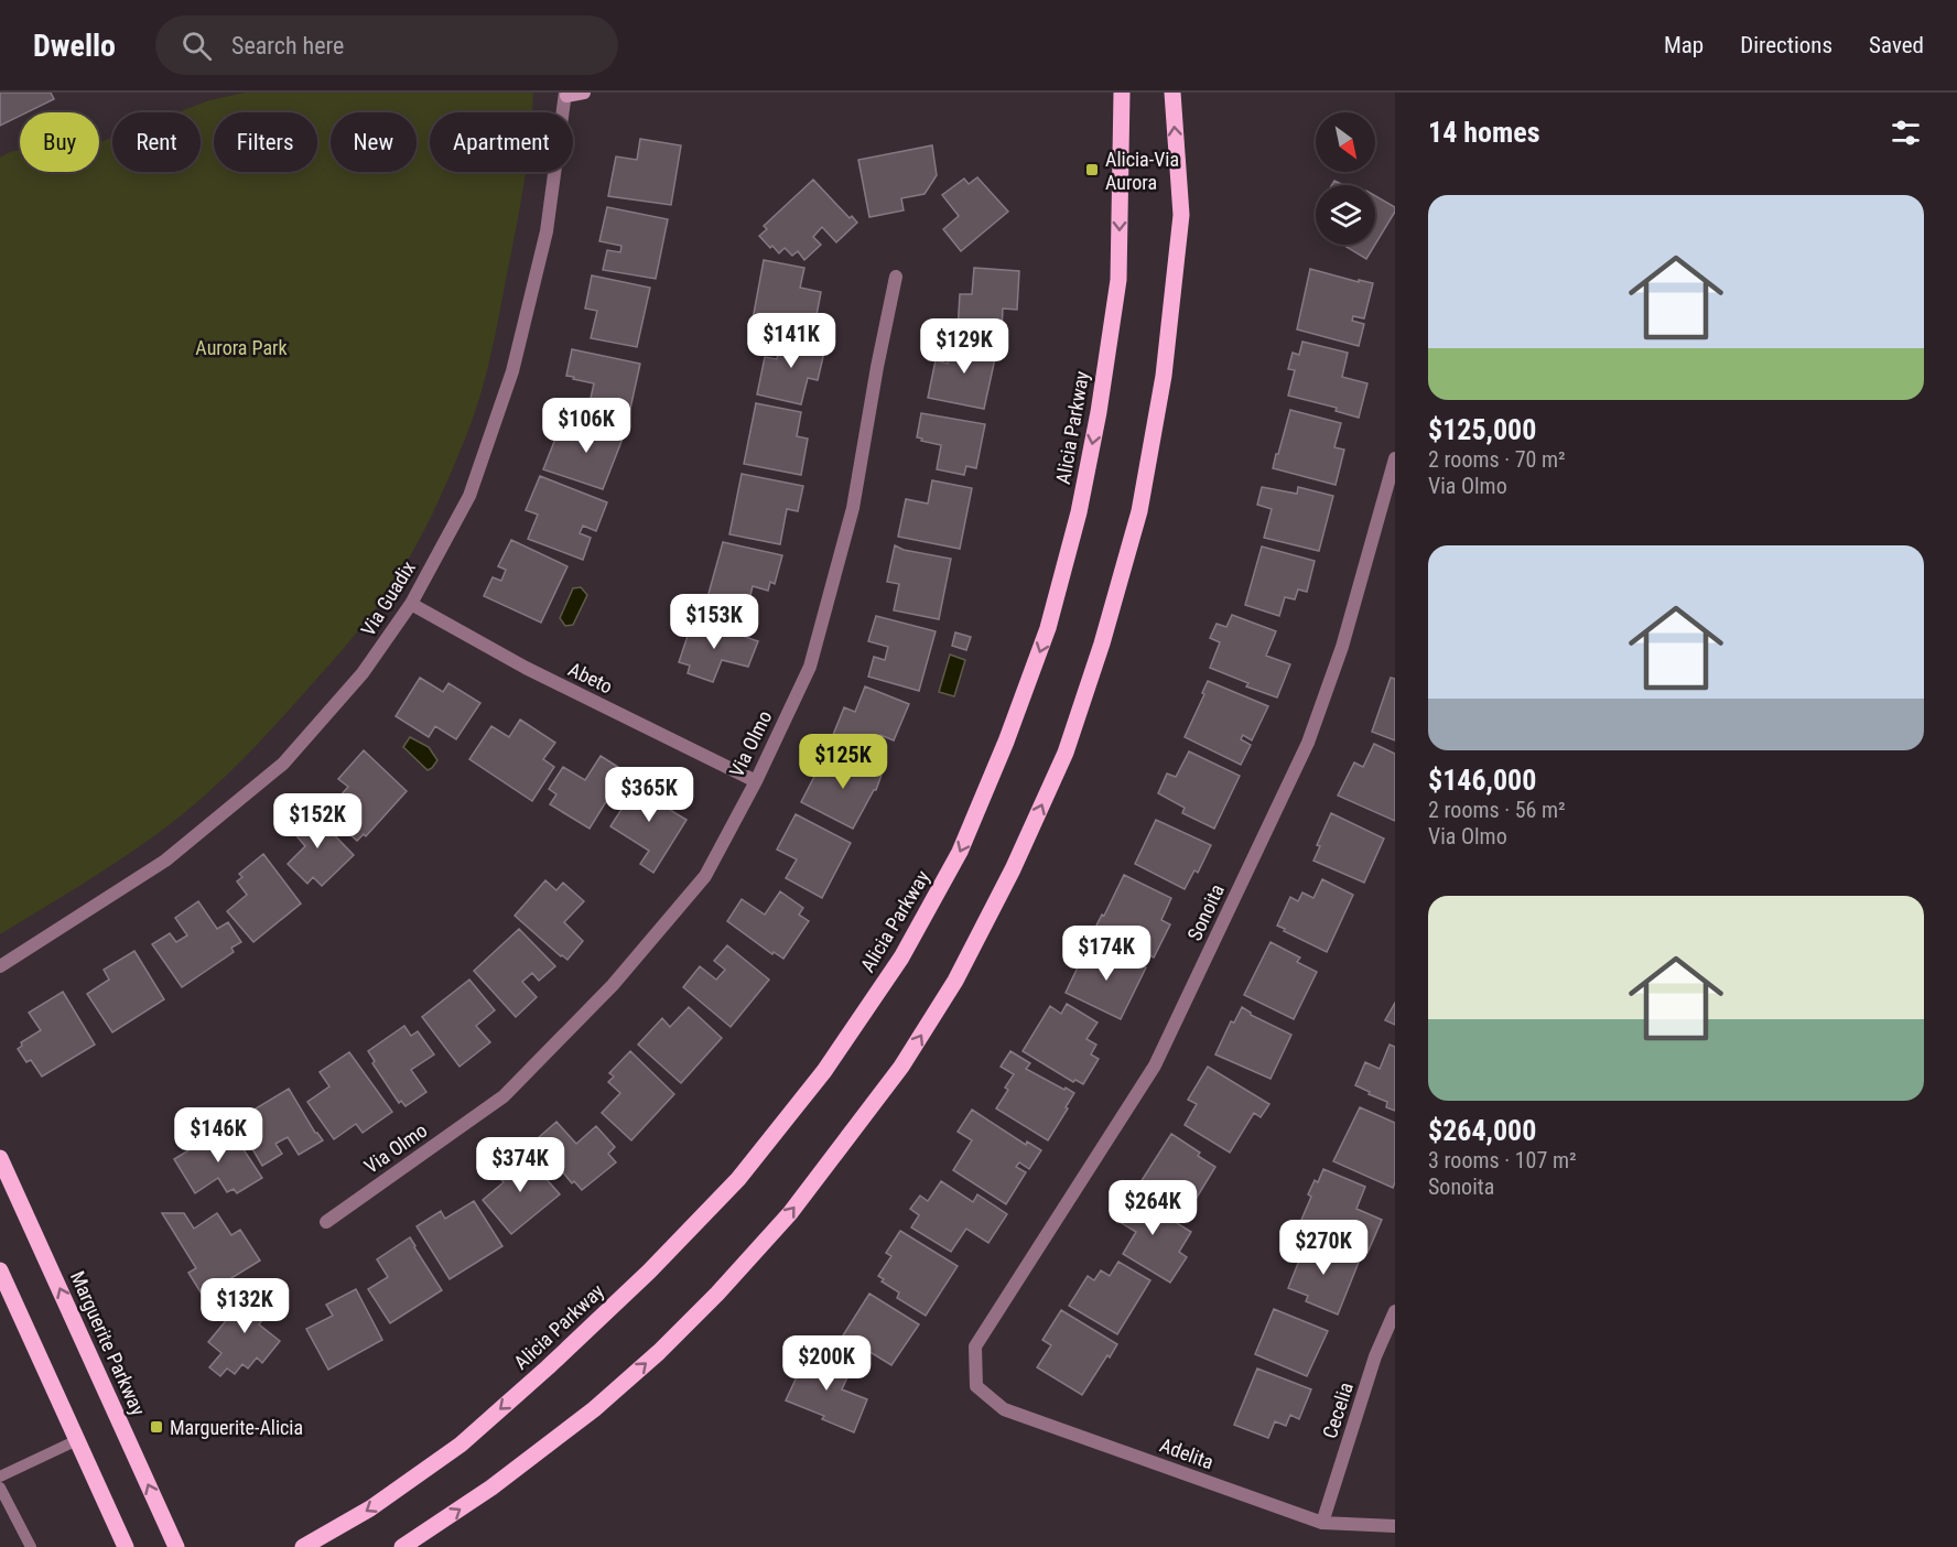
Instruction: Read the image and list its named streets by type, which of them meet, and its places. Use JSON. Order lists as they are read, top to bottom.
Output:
{
  "streets": {
    "main road": ["Alicia Parkway", "Marguerite Parkway"],
    "street": [
      "Via Guadix",
      "Abeto",
      "Via Olmo",
      "Sonoita",
      "Cecelia",
      "Adelita"
    ]
  },
  "crossings": [
    ["Via Guadix", "Abeto"],
    ["Abeto", "Via Olmo"],
    ["Sonoita", "Adelita"],
    ["Cecelia", "Adelita"]
  ],
  "parks": ["Aurora Park"],
  "places": {
    "transit": ["Alicia-Via Aurora", "Marguerite-Alicia"]
  },
  "north": "bottom right",
  "page": {
    "header": "Dwello",
    "search": "Search here",
    "nav": ["Map", "Directions", "Saved"],
    "heading": "14 homes",
    "chip": [
      "Buy",
      "Rent",
      "Filters",
      "New",
      "Apartment"
    ],
    "list": [
      {
        "name": "$125,000",
        "note": "2 rooms · 70 m² · Via Olmo"
      },
      {
        "name": "$146,000",
        "note": "2 rooms · 56 m² · Via Olmo"
      },
      {
        "name": "$264,000",
        "note": "3 rooms · 107 m² · Sonoita"
      }
    ],
    "price": [
      "$141K",
      "$129K",
      "$106K",
      "$153K",
      "$125K",
      "$365K",
      "$152K",
      "$174K",
      "$146K",
      "$374K",
      "$264K",
      "$270K",
      "$132K",
      "$200K"
    ]
  }
}
